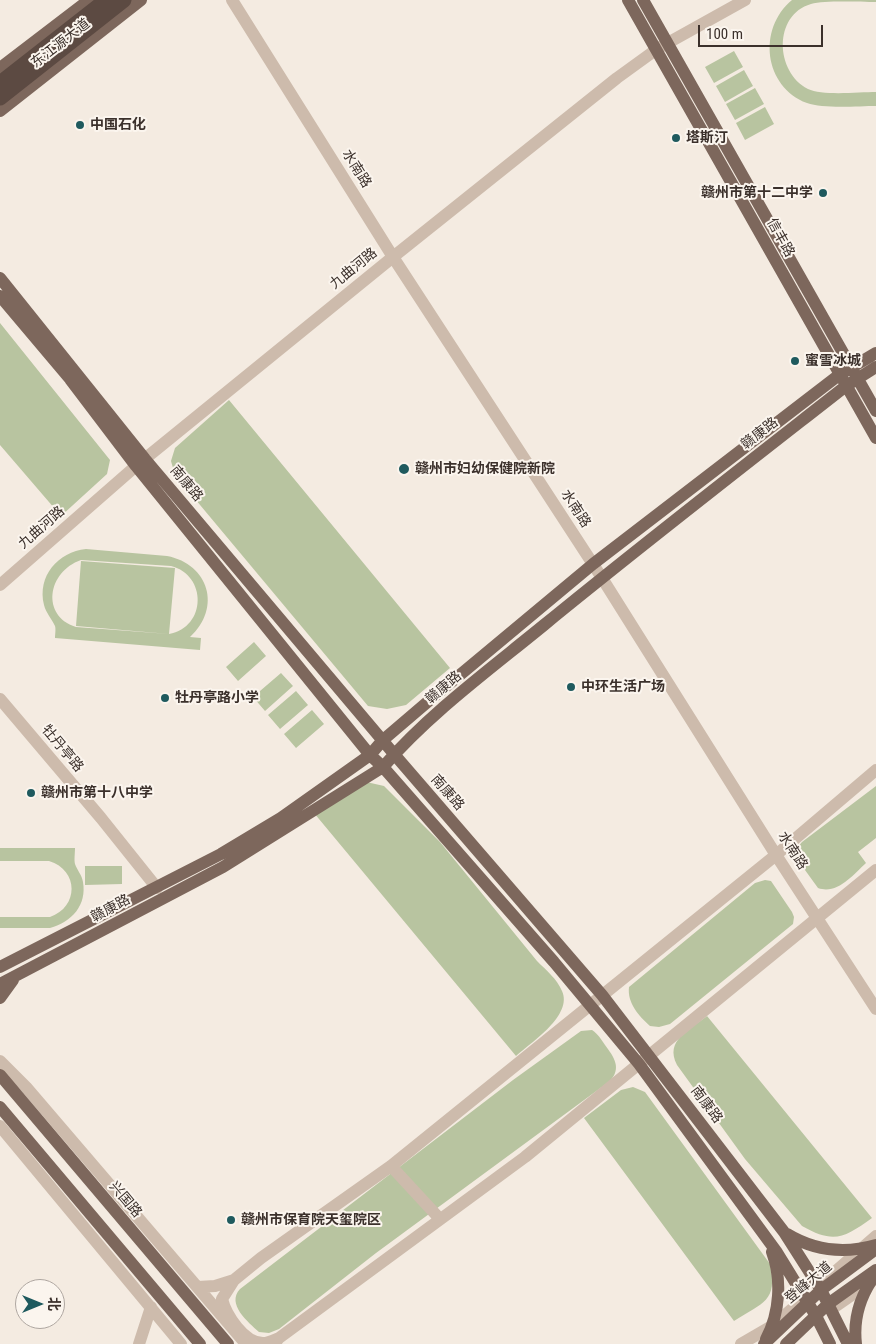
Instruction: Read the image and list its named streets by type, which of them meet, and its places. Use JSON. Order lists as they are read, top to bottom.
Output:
{
  "streets": {
    "main road": [
      "东江源大道",
      "信丰路",
      "赣康路",
      "南康路",
      "兴国路",
      "登峰大道"
    ],
    "street": ["水南路", "九曲河路", "牡丹亭路"]
  },
  "crossings": [
    ["水南路", "九曲河路"],
    ["水南路", "赣康路"],
    ["信丰路", "九曲河路"],
    ["信丰路", "赣康路"],
    ["九曲河路", "南康路"],
    ["赣康路", "南康路"],
    ["赣康路", "牡丹亭路"],
    ["南康路", "登峰大道"]
  ],
  "places": [
    "中国石化",
    "塔斯汀",
    "赣州市第十二中学",
    "蜜雪冰城",
    "赣州市妇幼保健院新院",
    "中环生活广场",
    "牡丹亭路小学",
    "赣州市第十八中学",
    "赣州市保育院天玺院区"
  ],
  "scale_bar": "100 m",
  "north": "right"
}
